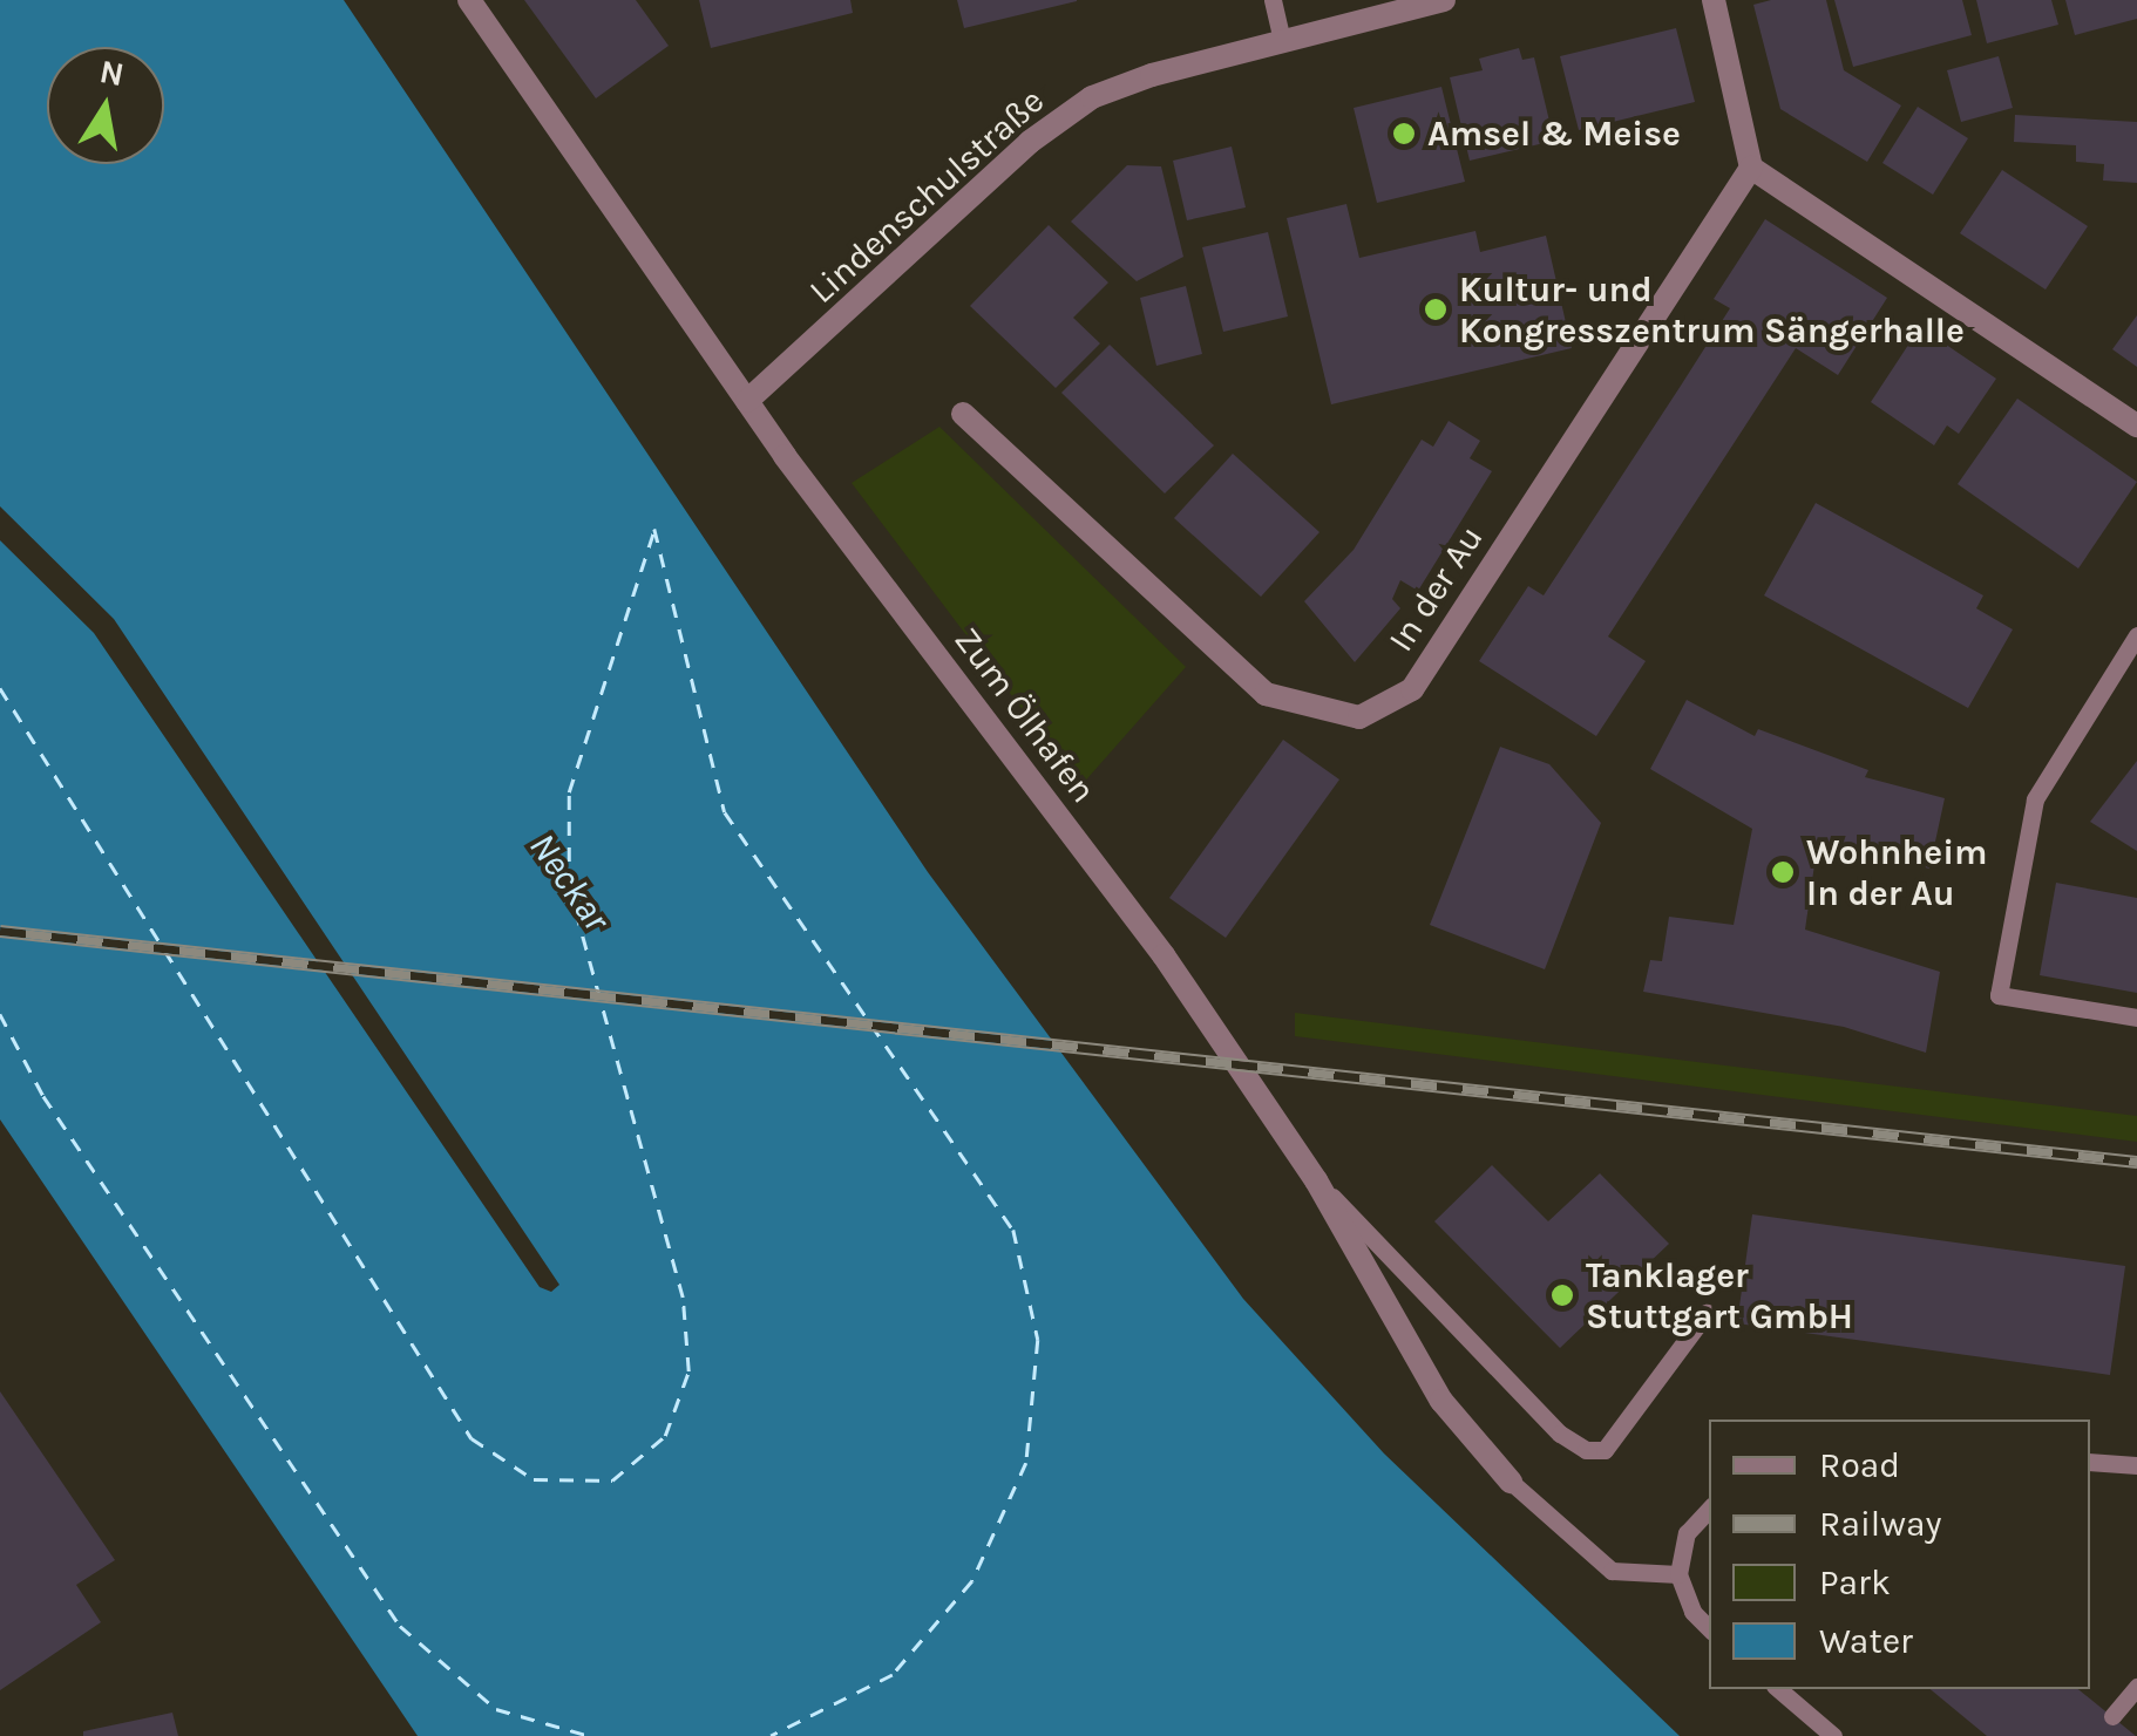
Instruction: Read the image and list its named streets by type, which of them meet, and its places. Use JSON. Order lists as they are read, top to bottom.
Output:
{
  "streets": {
    "street": ["Lindenschulstraße", "In der Au", "Zum Ölhafen"]
  },
  "crossings": [
    ["Lindenschulstraße", "Zum Ölhafen"]
  ],
  "water": ["Neckar"],
  "places": [
    "Amsel & Meise",
    "Kultur- und Kongresszentrum Sängerhalle",
    "Wohnheim In der Au",
    "Tanklager Stuttgart GmbH"
  ],
  "legend": [
    "Road",
    "Railway",
    "Park",
    "Water"
  ],
  "north": "top"
}
